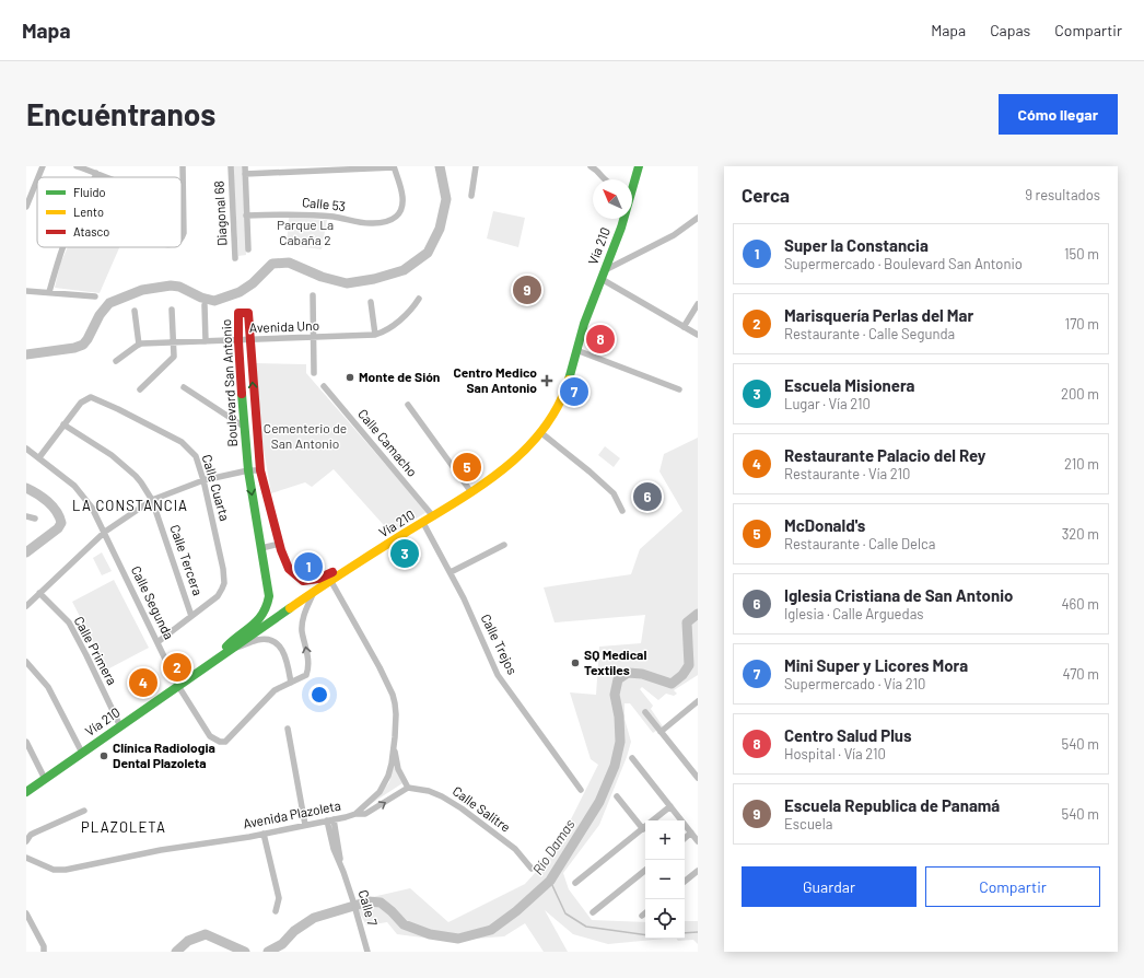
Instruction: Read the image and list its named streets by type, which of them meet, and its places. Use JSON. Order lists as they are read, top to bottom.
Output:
{
  "streets": {
    "main road": ["Vía 210", "Boulevard San Antonio"],
    "street": [
      "Calle 53",
      "Diagonal 68",
      "Avenida Uno",
      "Calle Camacho",
      "Calle Cuarta",
      "Calle Tercera",
      "Calle Segunda",
      "Calle Trejos",
      "Calle Primera",
      "Calle Salitre",
      "Avenida Plazoleta",
      "Calle 7"
    ]
  },
  "crossings": [
    ["Vía 210", "Boulevard San Antonio"],
    ["Vía 210", "Calle Camacho"],
    ["Vía 210", "Calle Segunda"],
    ["Vía 210", "Calle Trejos"],
    ["Vía 210", "Calle Primera"],
    ["Vía 210", "Avenida Plazoleta"],
    ["Avenida Uno", "Boulevard San Antonio"],
    ["Calle Cuarta", "Calle Tercera"],
    ["Calle Cuarta", "Calle Segunda"],
    ["Avenida Plazoleta", "Calle 7"]
  ],
  "districts": ["LA CONSTANCIA", "PLAZOLETA"],
  "water": ["Río Damas"],
  "parks": ["Parque La Cabaña 2", "Cementerio de San Antonio"],
  "places": {
    "other": ["Monte de Sión", "SQ Medical Textiles", "Clínica Radiologia Dental Plazoleta"],
    "health": ["Centro Medico San Antonio"]
  },
  "legend": ["Fluido", "Lento", "Atasco"],
  "north": "top left",
  "page": {
    "header": "Mapa",
    "nav": ["Mapa", "Capas", "Compartir"],
    "buttons": [
      "Cómo llegar",
      ["Guardar", "Compartir"]
    ],
    "title": "Encuéntranos",
    "heading": ["Cerca", "9 resultados"],
    "list": [
      {
        "mark": "1",
        "name": "Super la Constancia",
        "note": "Supermercado · Boulevard San Antonio",
        "value": "150 m"
      },
      {
        "mark": "2",
        "name": "Marisquería Perlas del Mar",
        "note": "Restaurante · Calle Segunda",
        "value": "170 m"
      },
      {
        "mark": "3",
        "name": "Escuela Misionera",
        "note": "Lugar · Vía 210",
        "value": "200 m"
      },
      {
        "mark": "4",
        "name": "Restaurante Palacio del Rey",
        "note": "Restaurante · Vía 210",
        "value": "210 m"
      },
      {
        "mark": "5",
        "name": "McDonald's",
        "note": "Restaurante · Calle Delca",
        "value": "320 m"
      },
      {
        "mark": "6",
        "name": "Iglesia Cristiana de San Antonio",
        "note": "Iglesia · Calle Arguedas",
        "value": "460 m"
      },
      {
        "mark": "7",
        "name": "Mini Super y Licores Mora",
        "note": "Supermercado · Vía 210",
        "value": "470 m"
      },
      {
        "mark": "8",
        "name": "Centro Salud Plus",
        "note": "Hospital · Vía 210",
        "value": "540 m"
      },
      {
        "mark": "9",
        "name": "Escuela Republica de Panamá",
        "note": "Escuela",
        "value": "540 m"
      }
    ],
    "pins": [
      "9",
      "8",
      "7",
      "5",
      "6",
      "3",
      "1",
      "2",
      "4"
    ],
    "map_buttons": ["+", "−"]
  }
}
